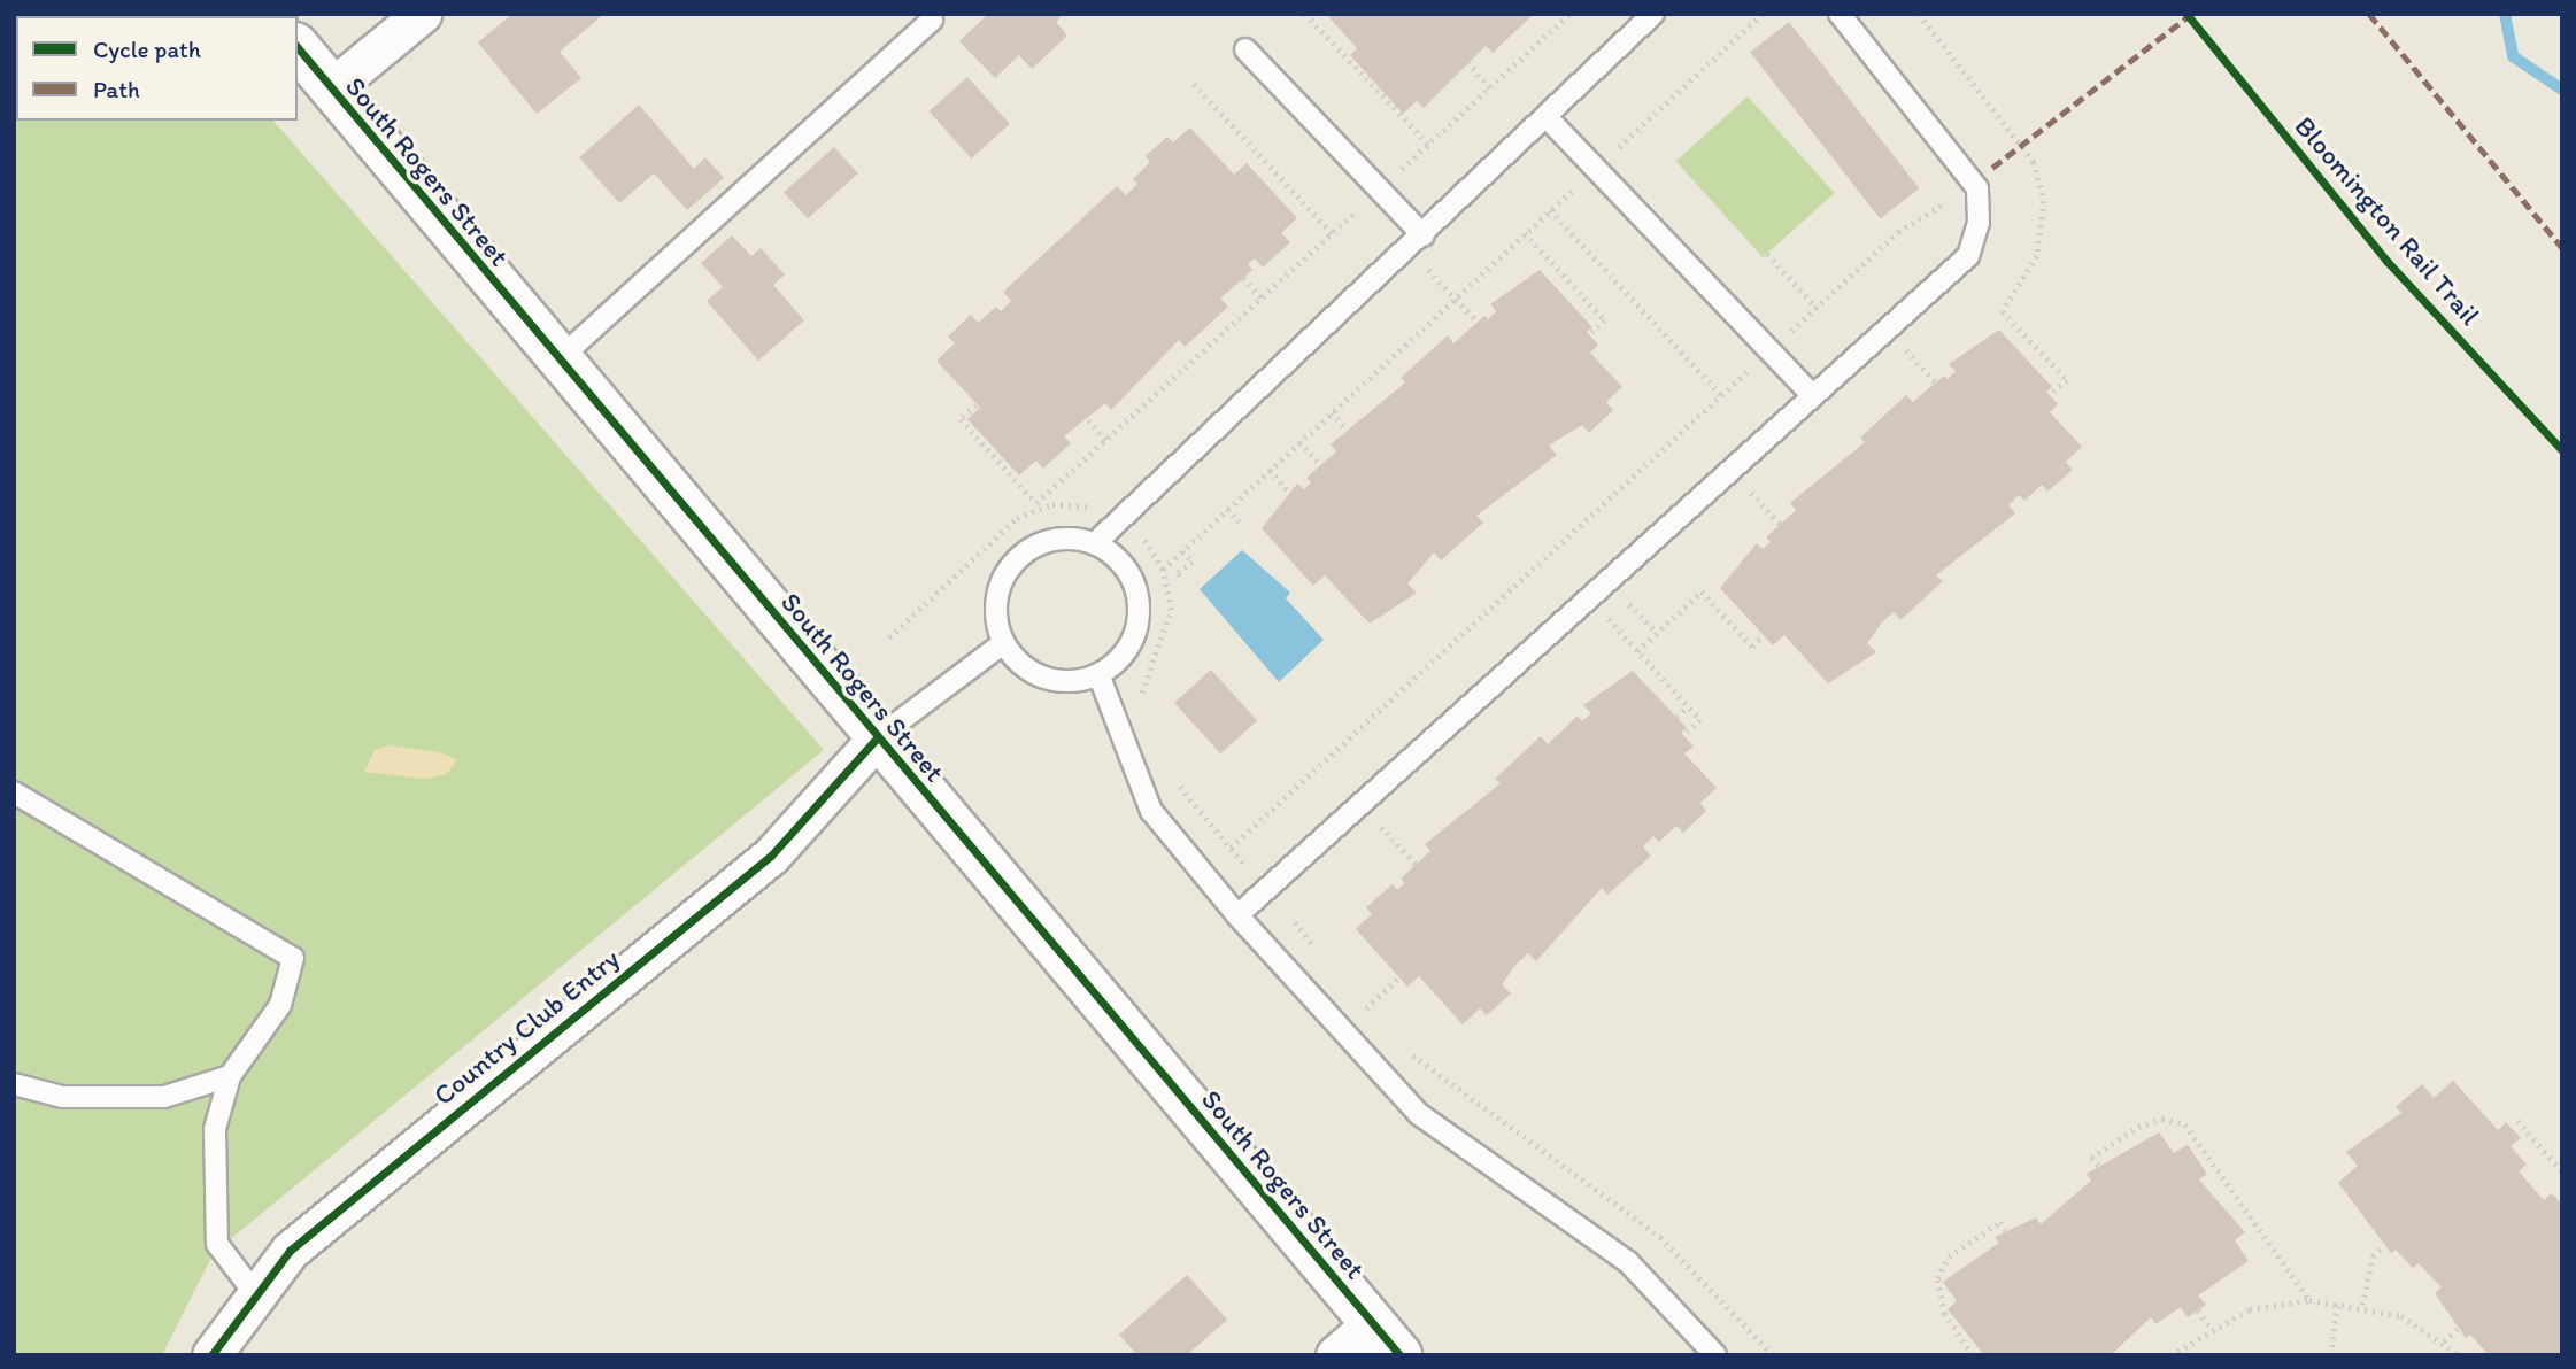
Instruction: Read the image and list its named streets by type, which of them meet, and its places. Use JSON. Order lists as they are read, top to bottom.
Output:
{
  "streets": {
    "street": ["South Rogers Street", "Country Club Entry"],
    "cycle path": ["Bloomington Rail Trail"]
  },
  "crossings": [
    ["South Rogers Street", "Country Club Entry"]
  ],
  "legend": ["Cycle path", "Path"]
}
